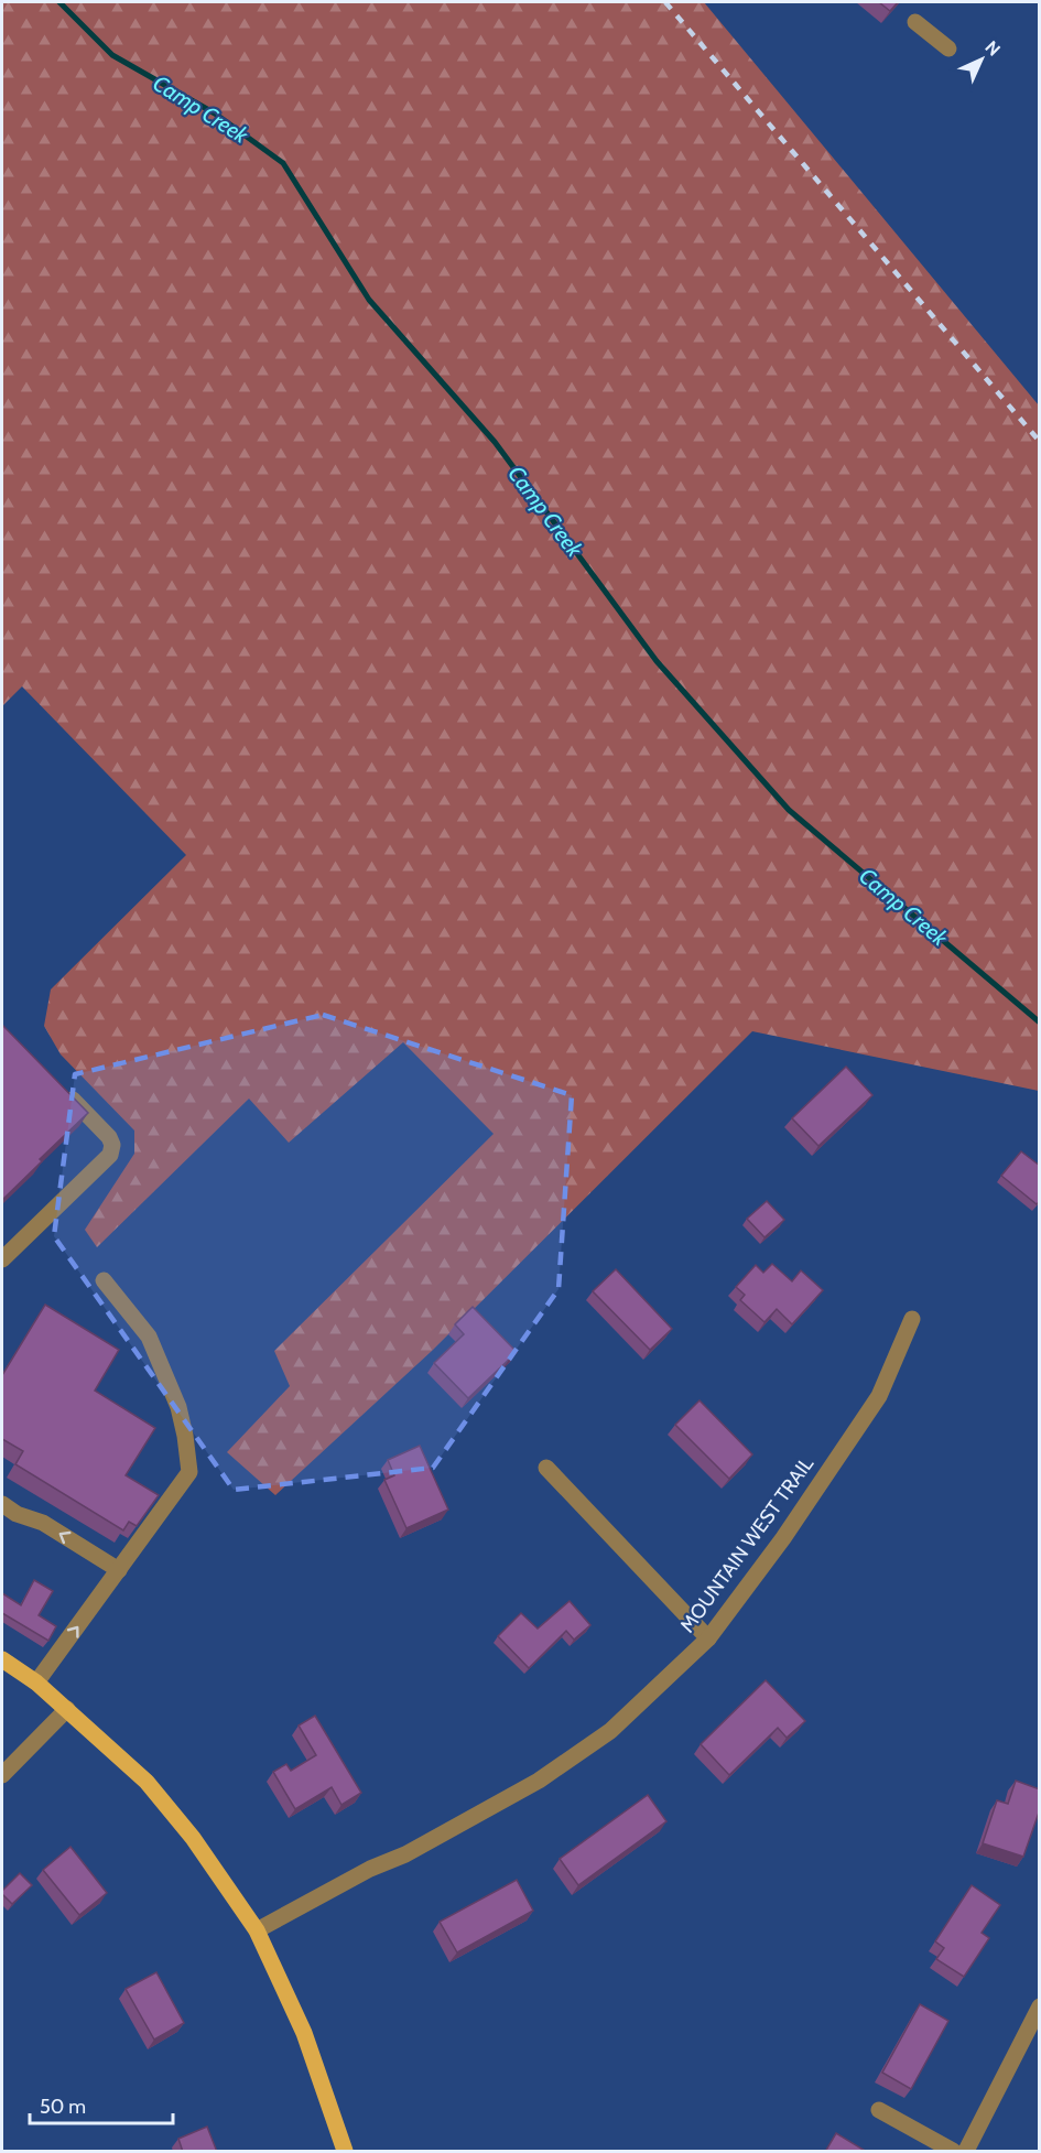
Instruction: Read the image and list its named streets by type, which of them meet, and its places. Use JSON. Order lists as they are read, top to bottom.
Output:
{
  "streets": {
    "street": ["MOUNTAIN WEST TRAIL"]
  },
  "water": ["Camp Creek"],
  "scale_bar": "50 m",
  "north": "top right"
}
